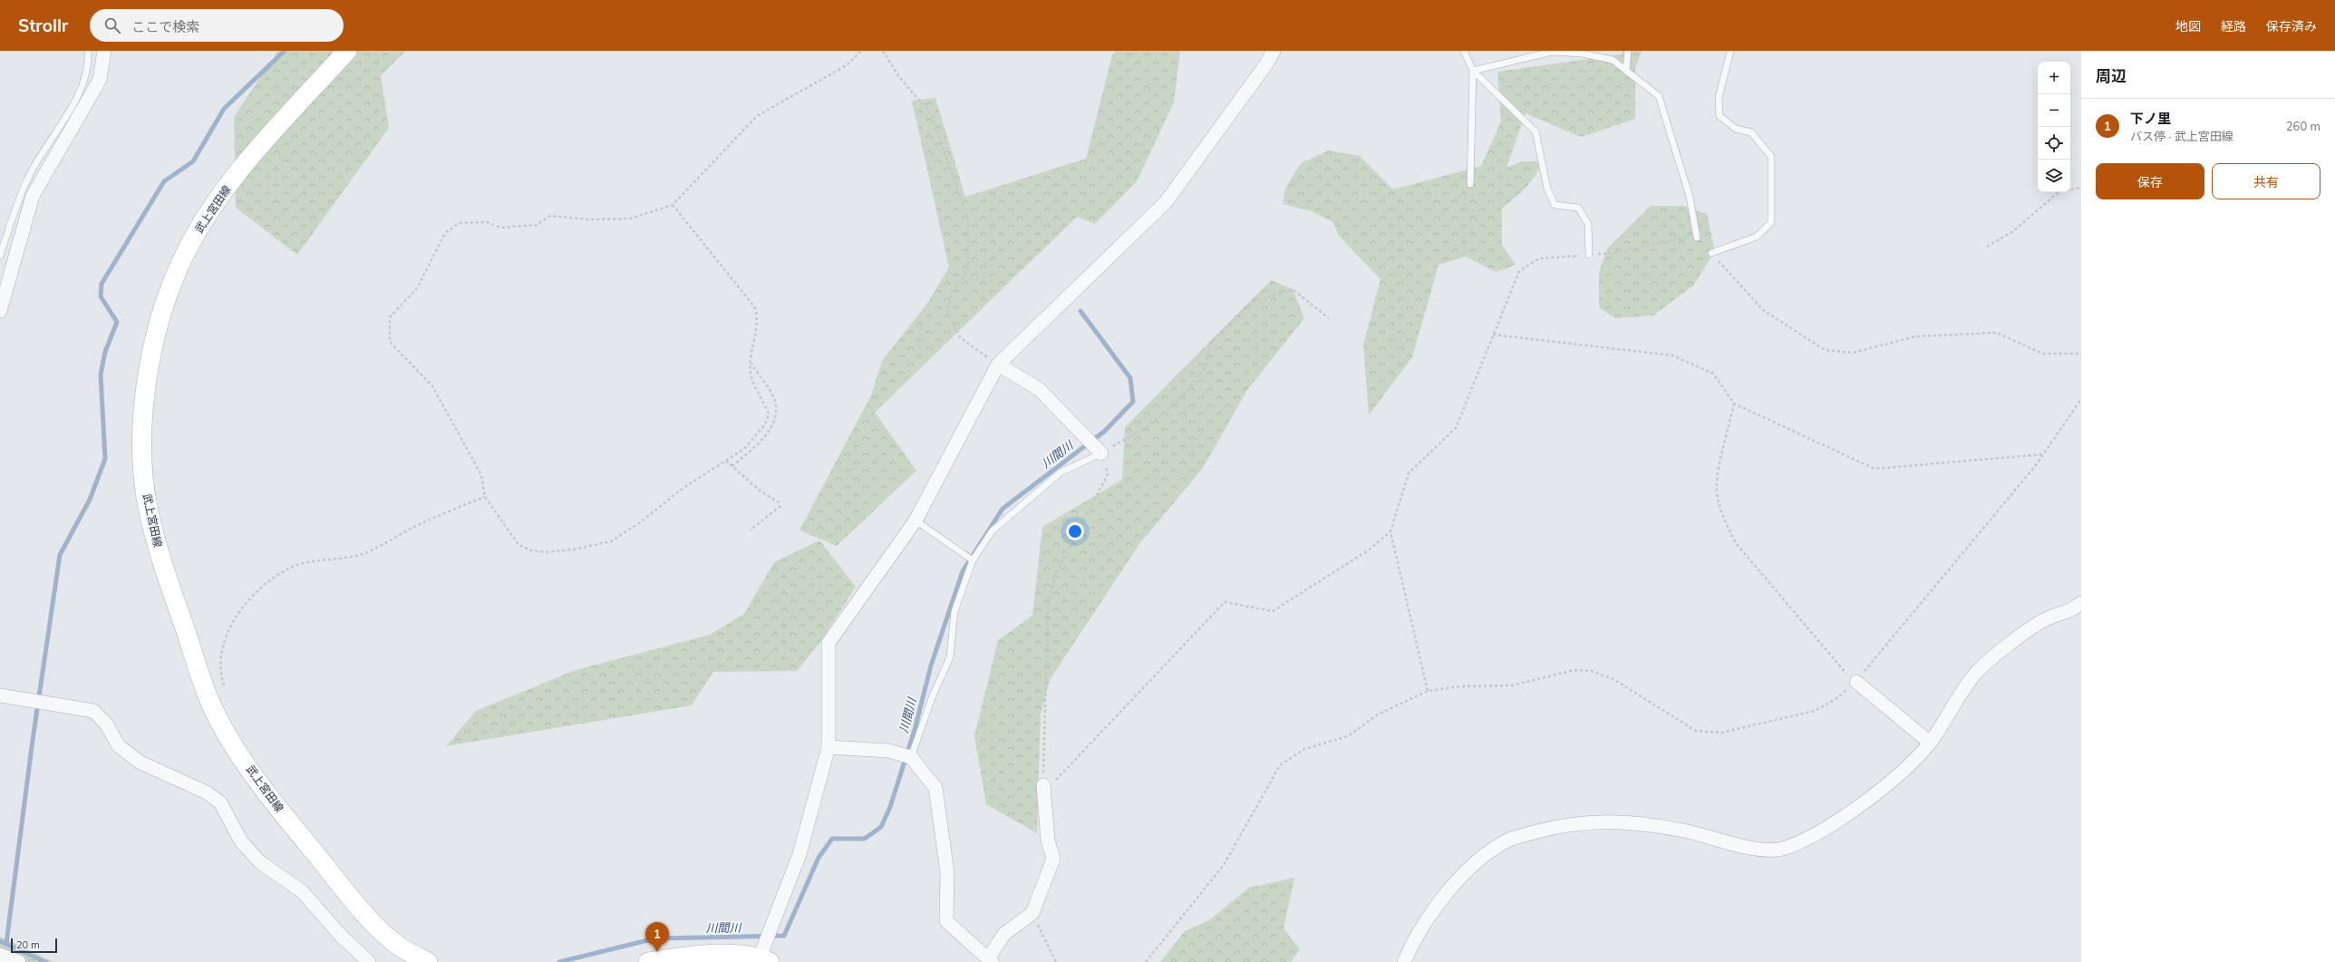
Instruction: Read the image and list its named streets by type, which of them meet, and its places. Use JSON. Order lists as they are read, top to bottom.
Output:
{
  "streets": {
    "main road": ["武上宮田線"]
  },
  "water": ["川間川"],
  "scale_bar": "20 m",
  "page": {
    "header": "Strollr",
    "search": "ここで検索",
    "nav": ["地図", "経路", "保存済み"],
    "heading": "周辺",
    "map_buttons": ["+", "−"],
    "list": [
      {
        "mark": "1",
        "name": "下ノ里",
        "note": "バス停 · 武上宮田線",
        "value": "260 m"
      }
    ],
    "buttons": ["保存", "共有"],
    "pins": "1",
    "scale": "20 m"
  }
}
